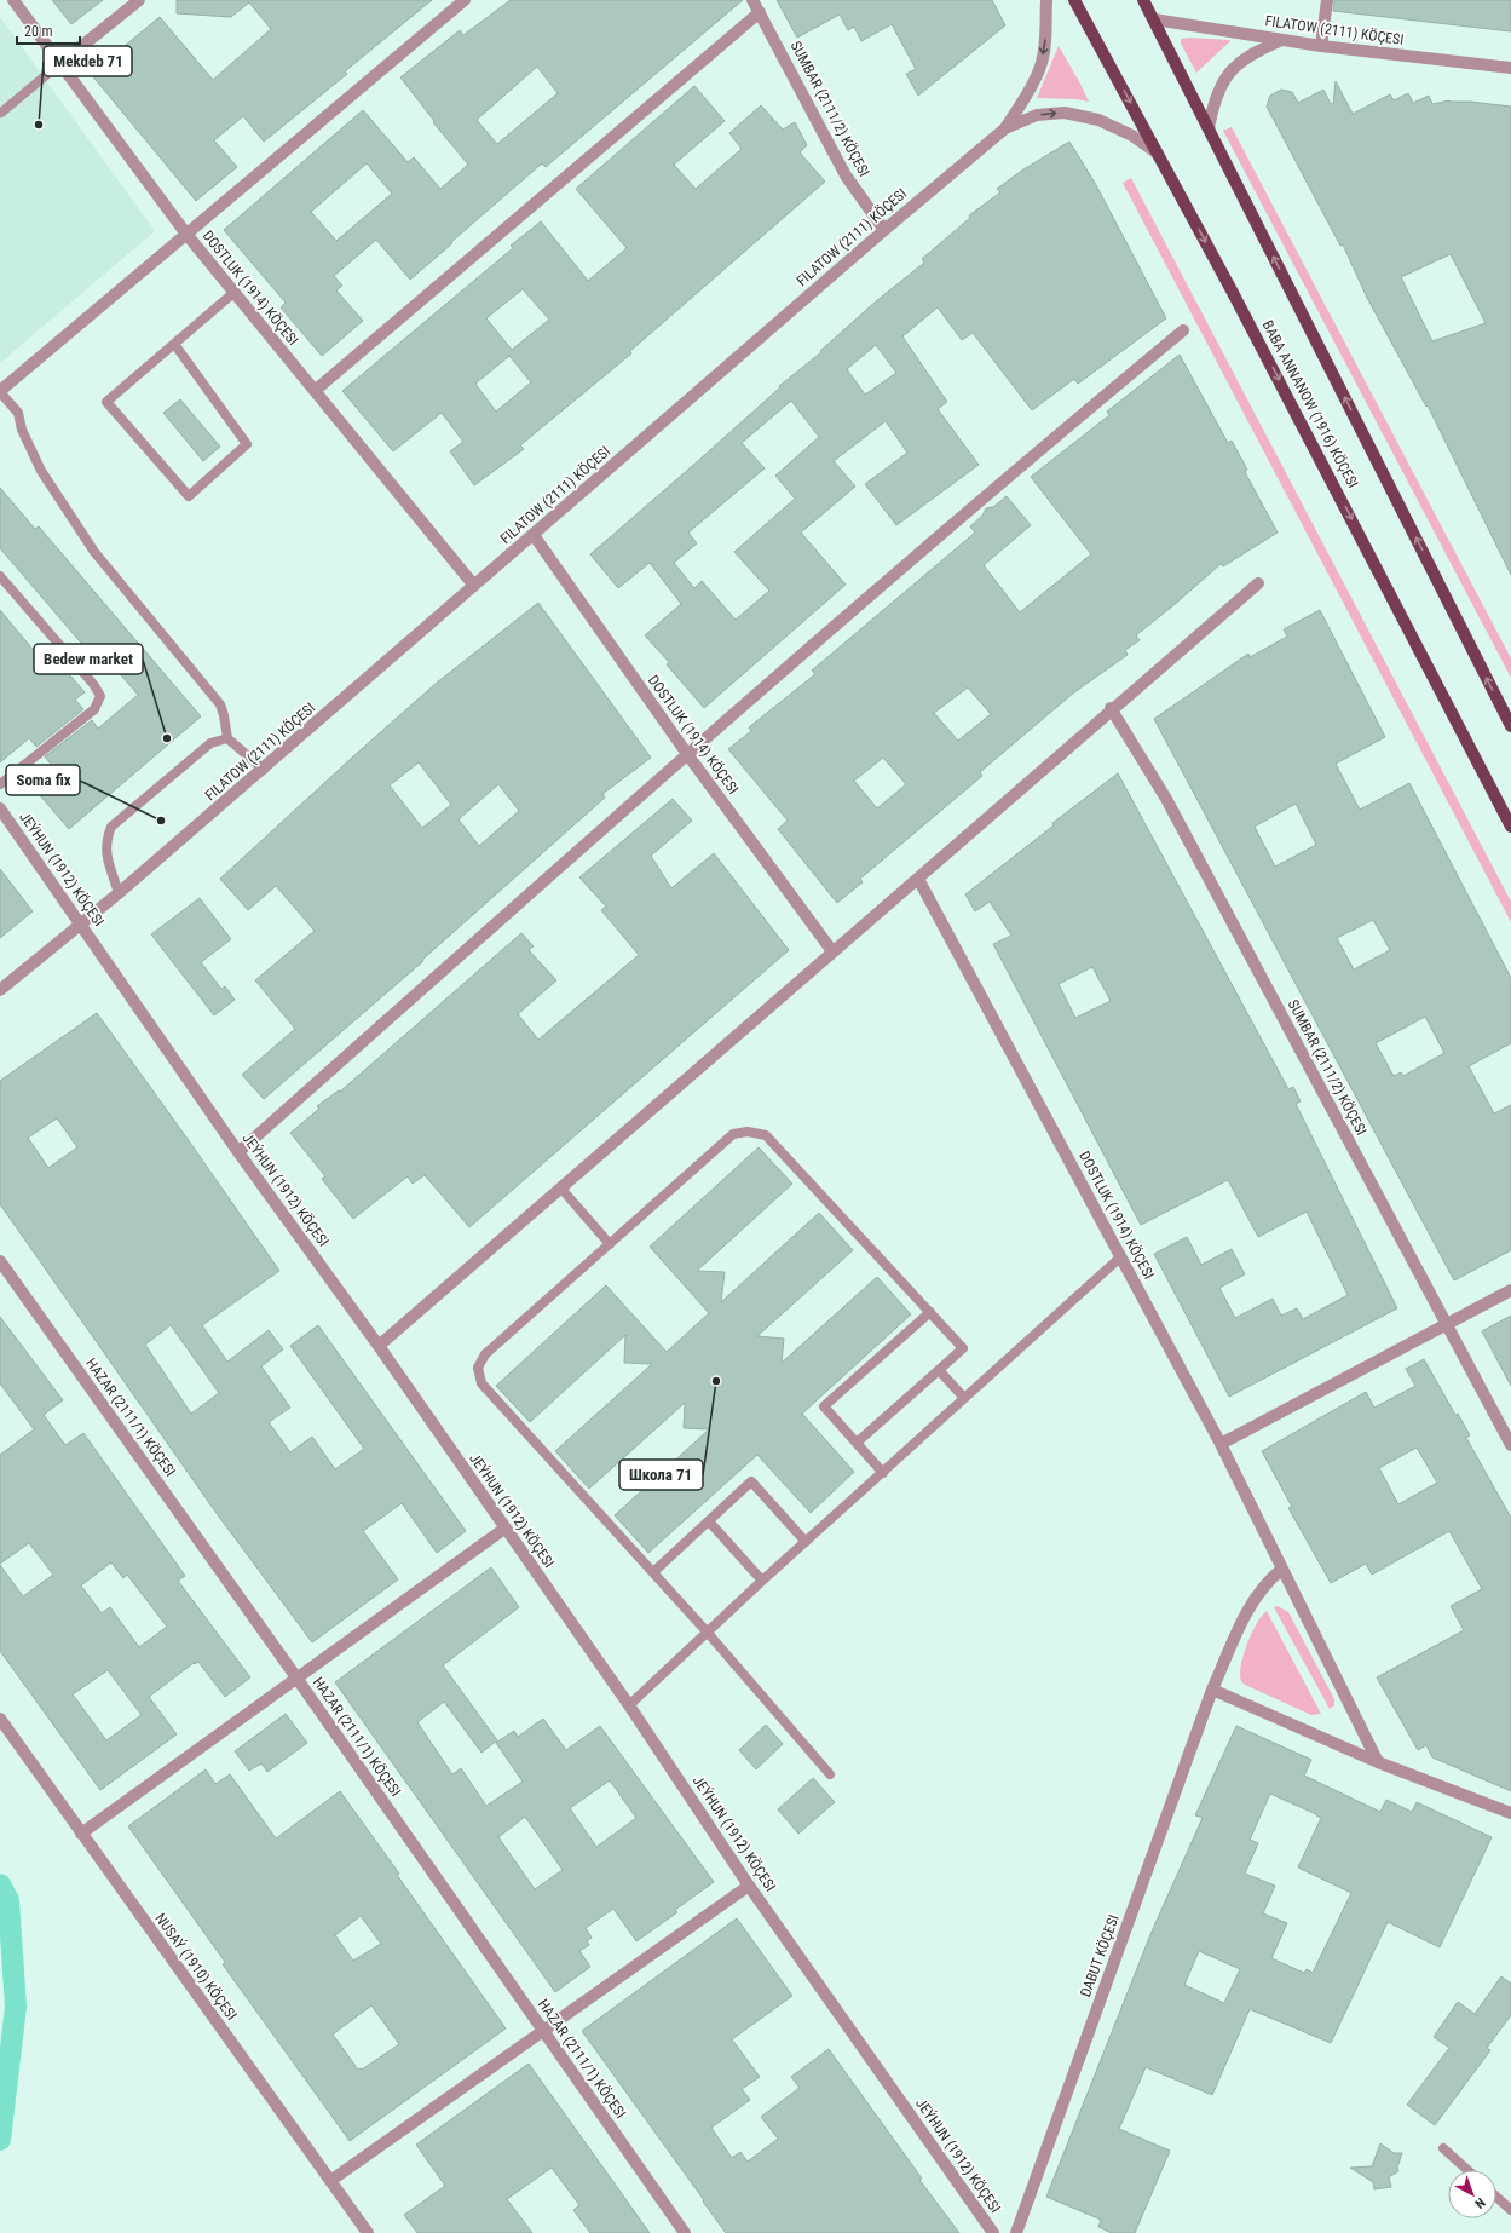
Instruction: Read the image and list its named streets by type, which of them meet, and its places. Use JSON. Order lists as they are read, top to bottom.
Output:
{
  "streets": {
    "main road": ["BABA ANNANOW (1916) KÖÇESI"],
    "street": [
      "FILATOW (2111) KÖÇESI",
      "SUMBAR (2111/2) KÖÇESI",
      "DOSTLUK (1914) KÖÇESI",
      "JEÝHUN (1912) KÖÇESI",
      "HAZAR (2111/1) KÖÇESI",
      "DABUT KÖÇESI",
      "NUSAÝ (1910) KÖÇESI"
    ]
  },
  "crossings": [
    ["FILATOW (2111) KÖÇESI", "SUMBAR (2111/2) KÖÇESI"],
    ["FILATOW (2111) KÖÇESI", "DOSTLUK (1914) KÖÇESI"],
    ["FILATOW (2111) KÖÇESI", "BABA ANNANOW (1916) KÖÇESI"],
    ["FILATOW (2111) KÖÇESI", "JEÝHUN (1912) KÖÇESI"],
    ["DOSTLUK (1914) KÖÇESI", "DABUT KÖÇESI"]
  ],
  "places": [
    "Mekdeb 71",
    "Bedew market",
    "Soma fix",
    "Школа 71"
  ],
  "scale_bar": "20 m",
  "north": "bottom right"
}
